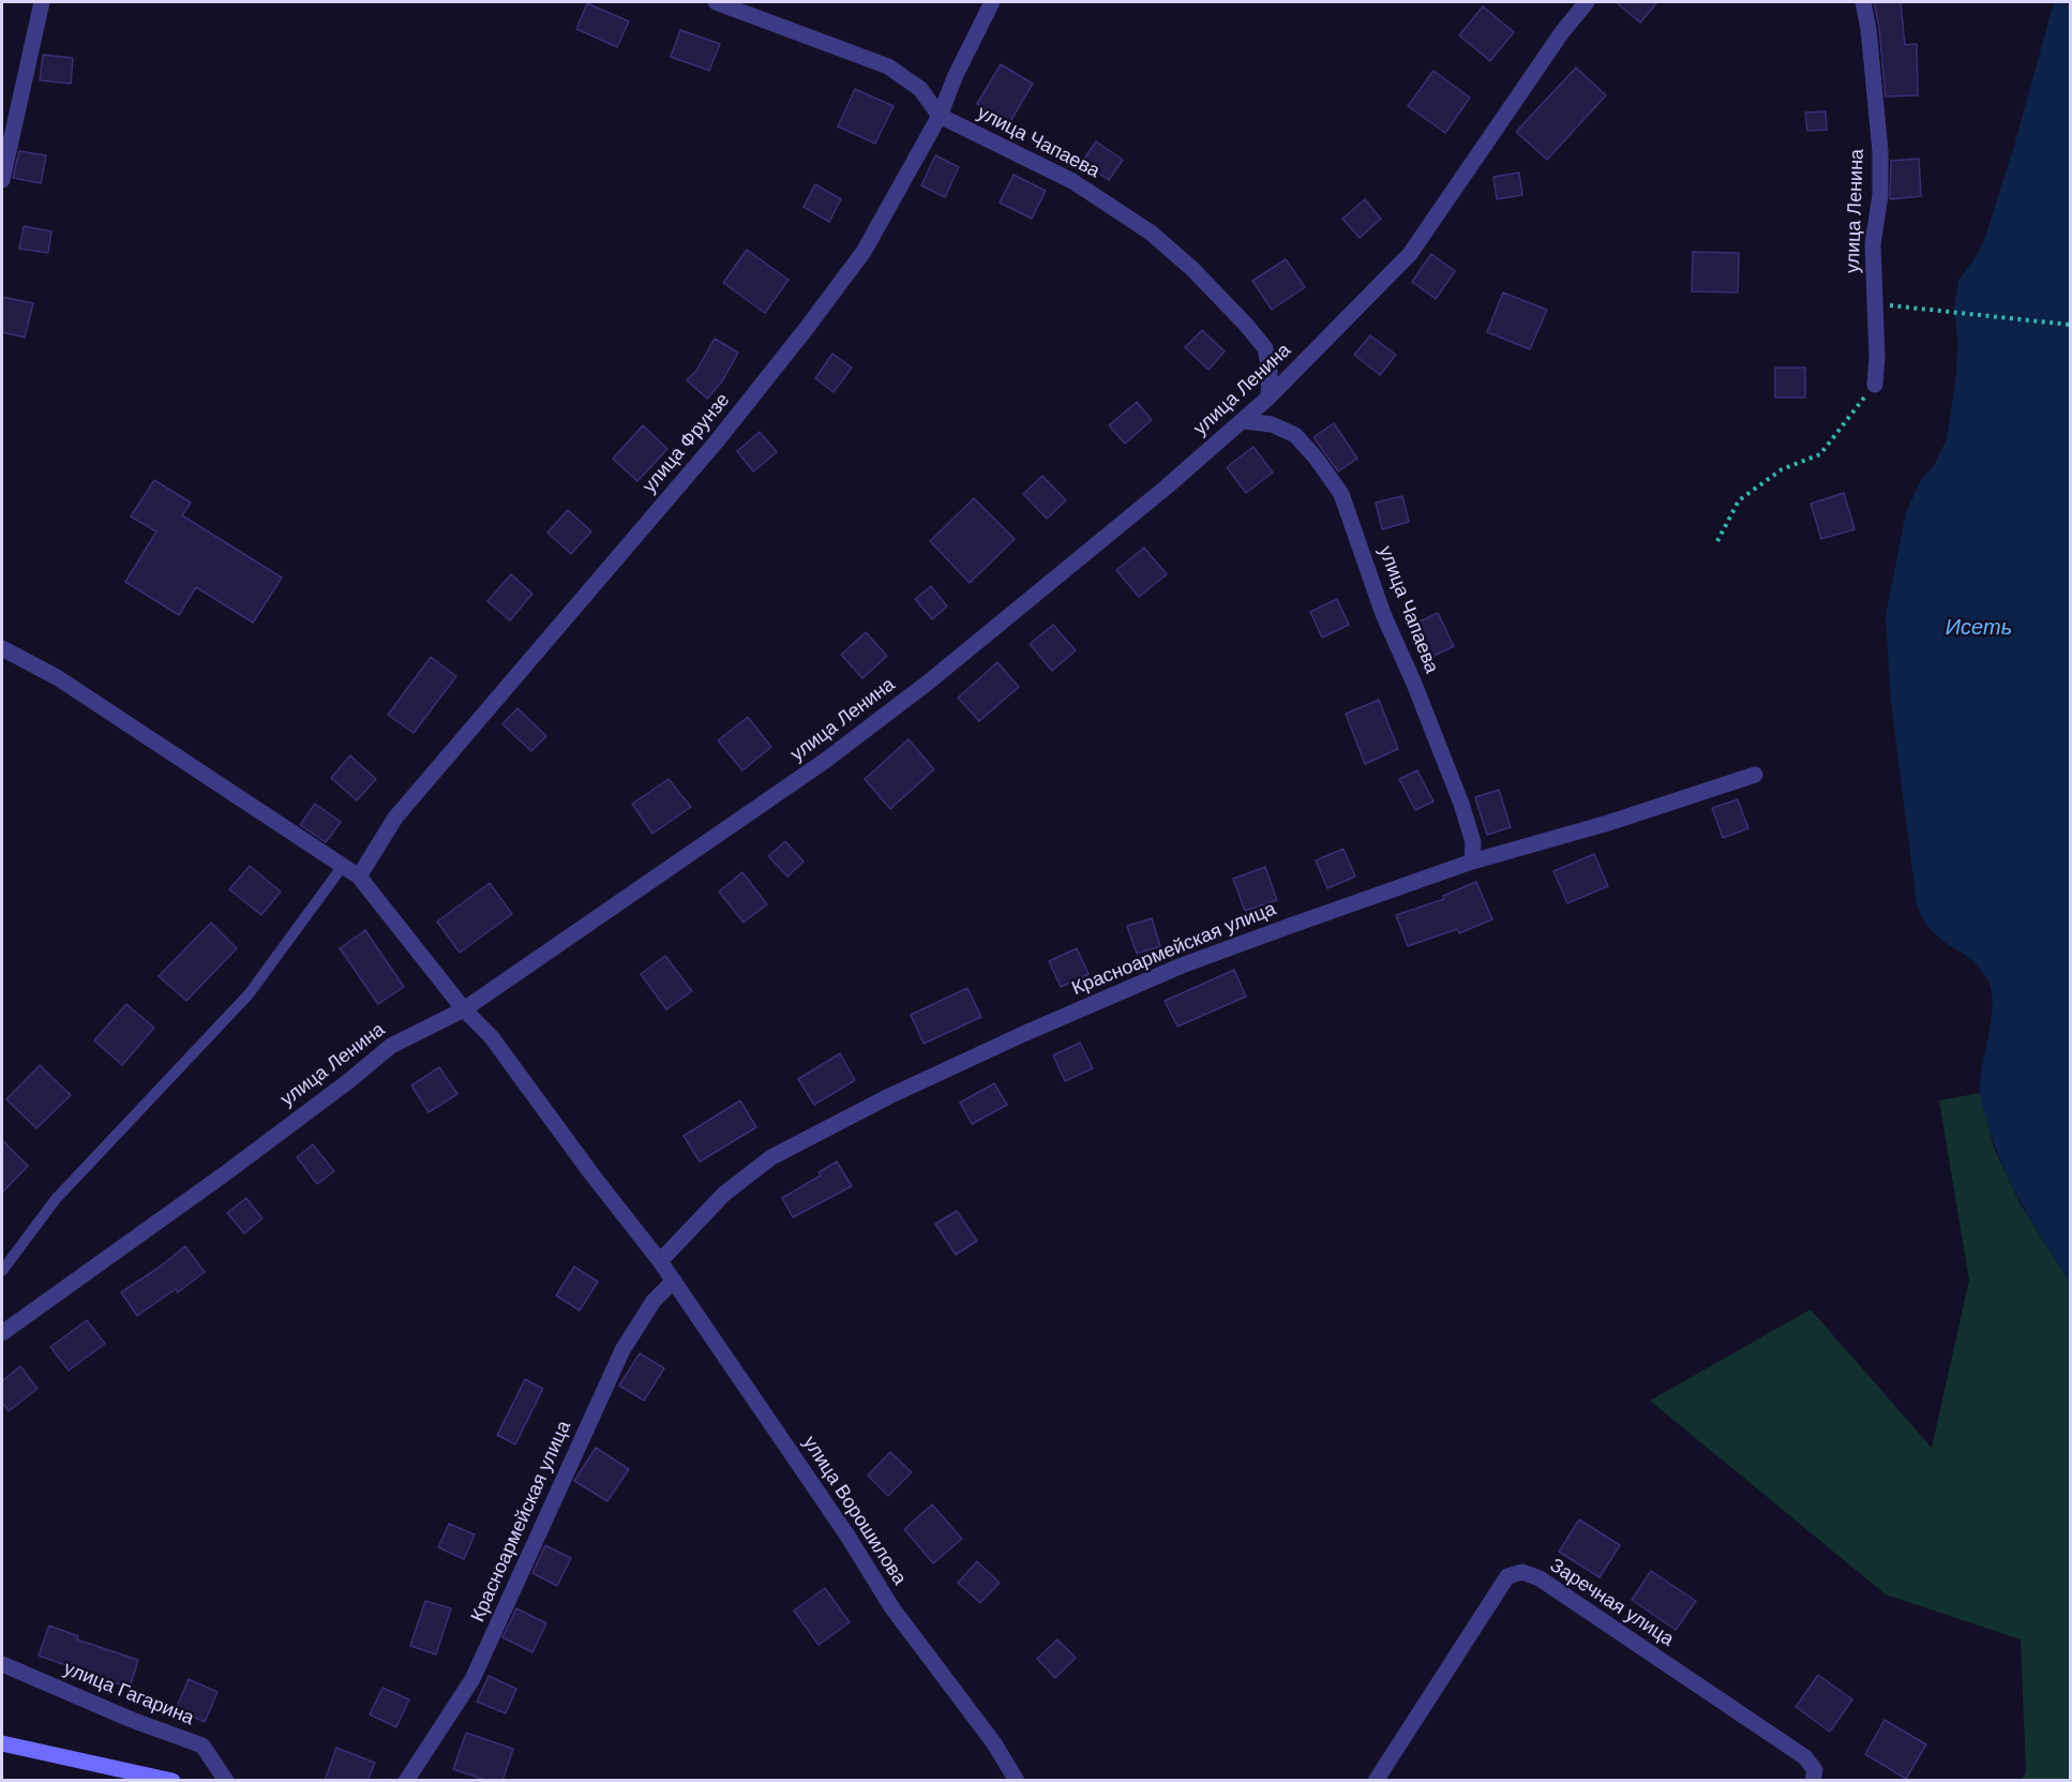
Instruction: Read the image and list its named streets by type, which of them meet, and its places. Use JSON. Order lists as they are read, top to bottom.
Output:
{
  "streets": {
    "street": [
      "улица Чапаева",
      "улица Ленина",
      "улица Фрунзе",
      "Красноармейская улица",
      "улица Ворошилова",
      "Заречная улица",
      "улица Гагарина"
    ]
  },
  "crossings": [
    ["улица Чапаева", "улица Ленина"],
    ["улица Чапаева", "улица Фрунзе"],
    ["улица Чапаева", "Красноармейская улица"],
    ["улица Ленина", "улица Ворошилова"],
    ["улица Фрунзе", "улица Ворошилова"],
    ["Красноармейская улица", "улица Ворошилова"]
  ],
  "water": ["Исеть"]
}
